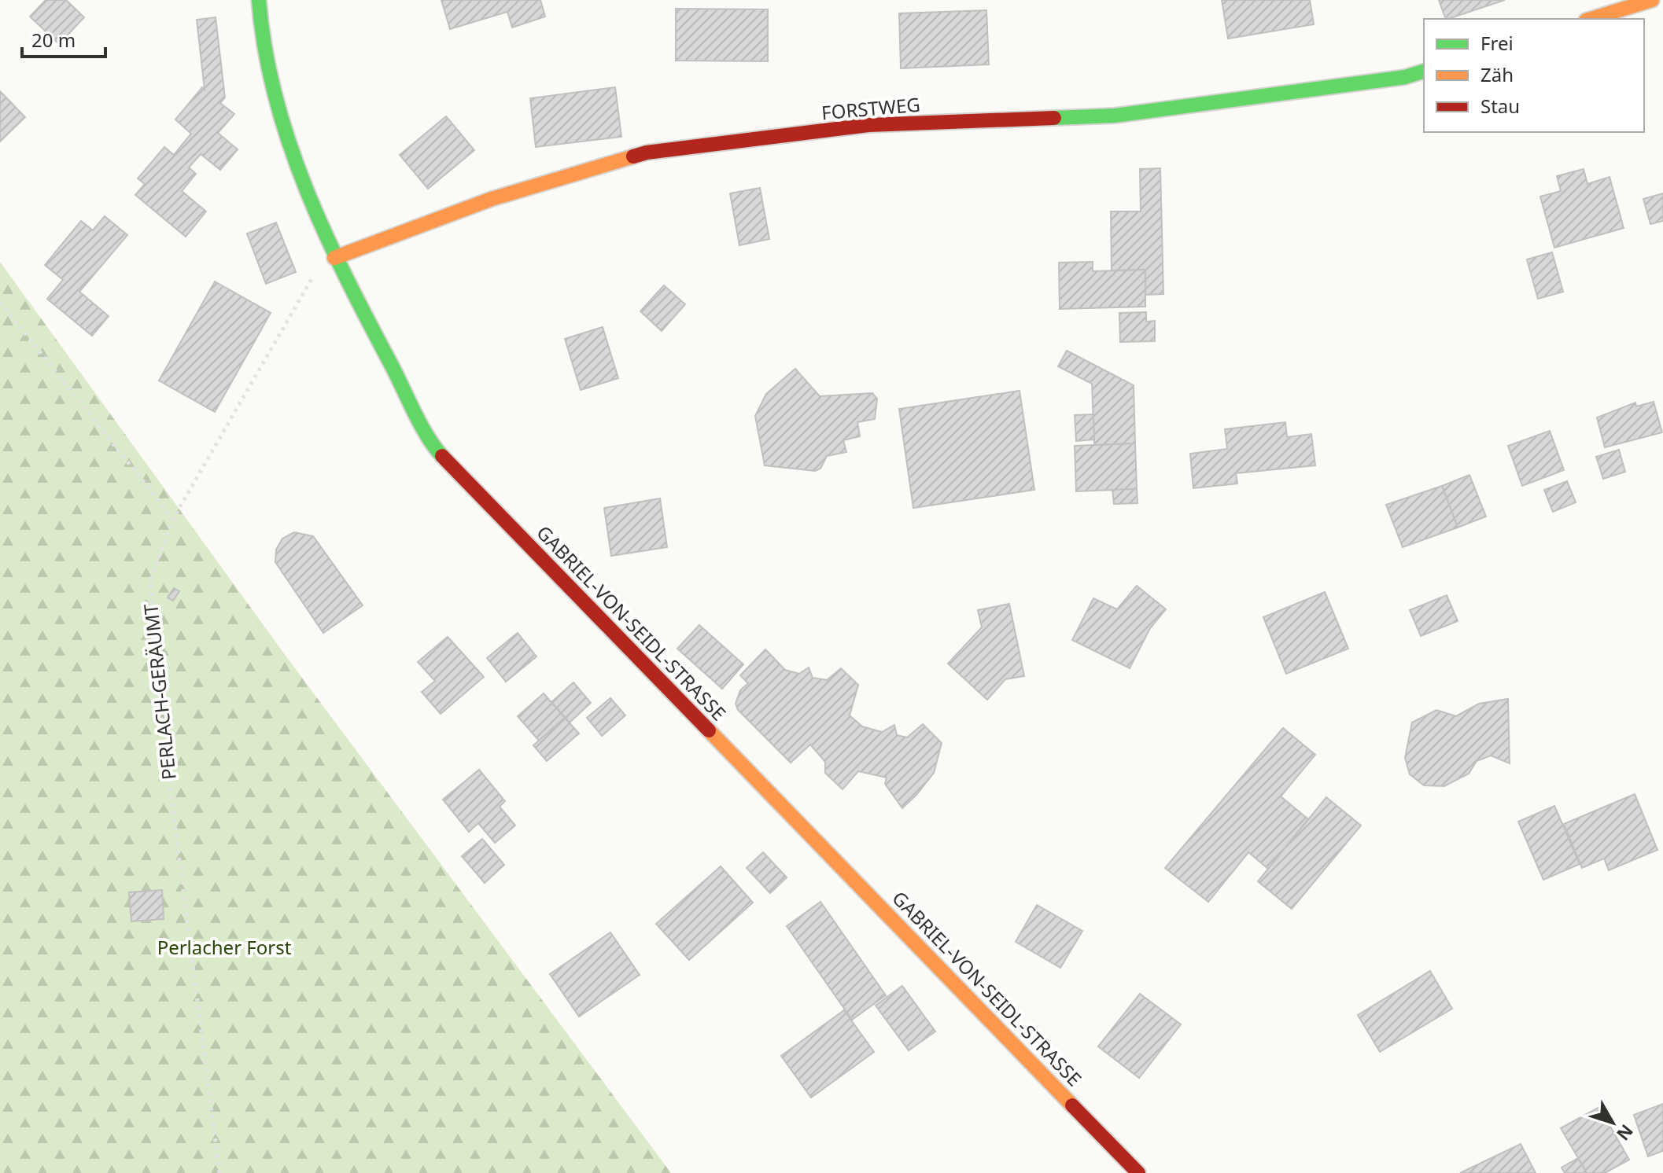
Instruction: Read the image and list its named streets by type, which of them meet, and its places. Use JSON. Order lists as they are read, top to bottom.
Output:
{
  "streets": {
    "street": ["FORSTWEG", "GABRIEL-VON-SEIDL-STRASSE"],
    "path": ["PERLACH-GERÄUMT"]
  },
  "crossings": [
    ["FORSTWEG", "GABRIEL-VON-SEIDL-STRASSE"],
    ["FORSTWEG", "PERLACH-GERÄUMT"],
    ["GABRIEL-VON-SEIDL-STRASSE", "PERLACH-GERÄUMT"]
  ],
  "parks": ["Perlacher Forst"],
  "legend": ["Frei", "Zäh", "Stau"],
  "scale_bar": "20 m",
  "north": "bottom right"
}
